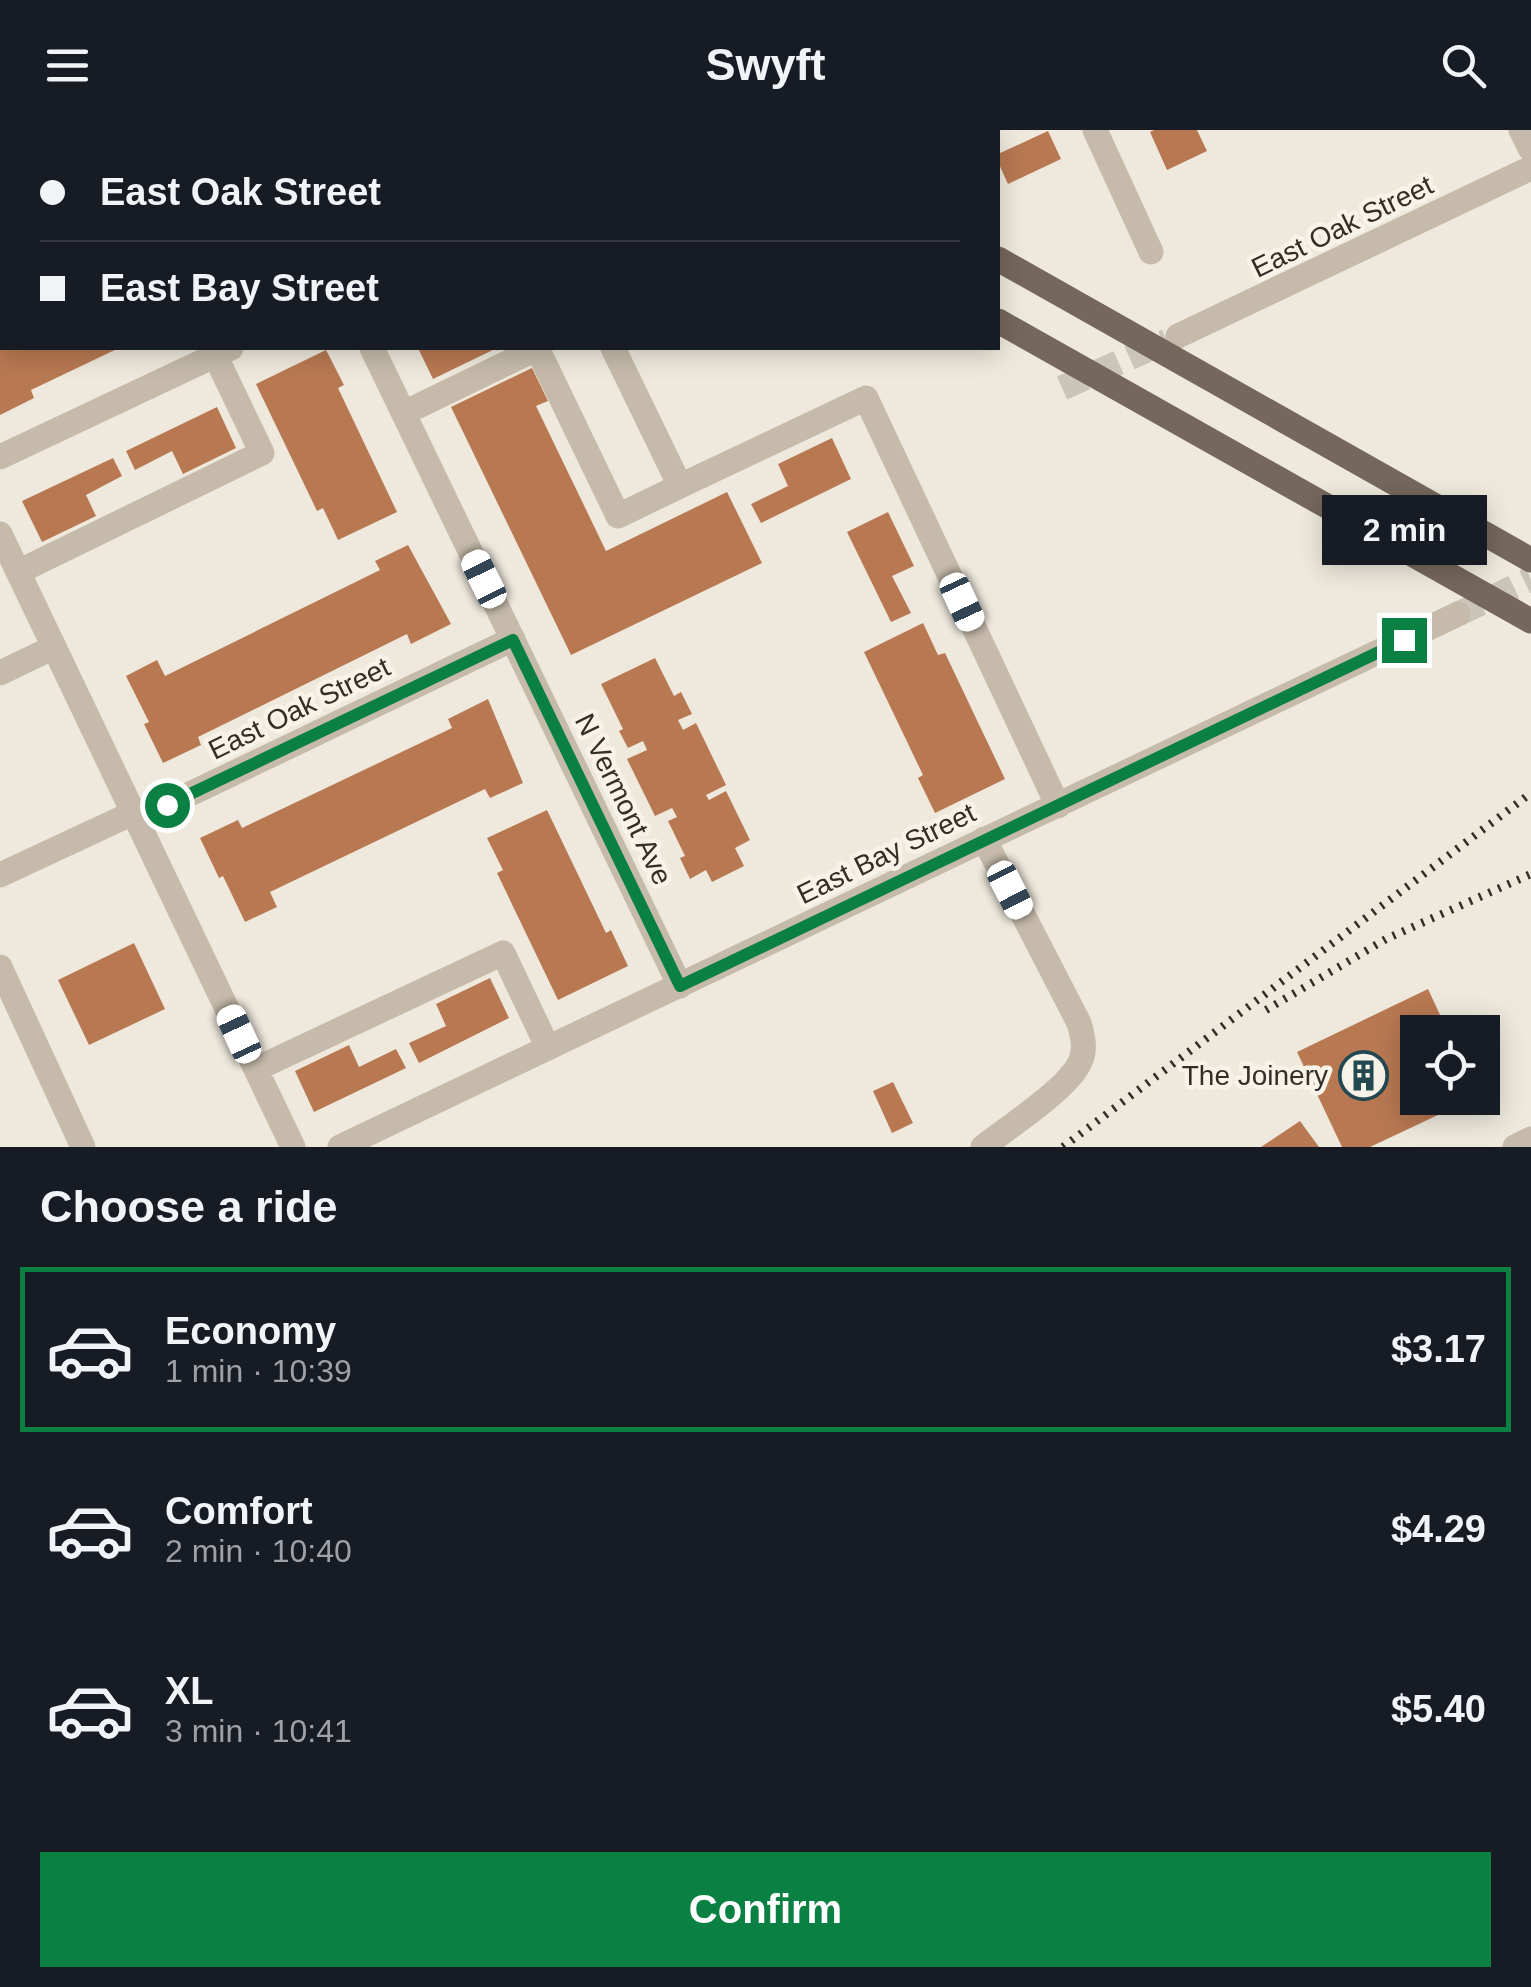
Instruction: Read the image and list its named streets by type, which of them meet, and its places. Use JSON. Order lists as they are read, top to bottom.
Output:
{
  "streets": {
    "street": ["East Oak Street", "N Vermont Ave", "East Bay Street"]
  },
  "crossings": [
    ["East Oak Street", "N Vermont Ave"],
    ["N Vermont Ave", "East Bay Street"]
  ],
  "places": {
    "building": ["The Joinery"]
  },
  "page": {
    "header": "Swyft",
    "banner": ["East Oak Street", "East Bay Street"],
    "bubble": "2 min",
    "heading": "Choose a ride",
    "list": [
      {
        "name": "Economy",
        "note": "1 min · 10:39",
        "value": "$3.17"
      },
      {
        "name": "Comfort",
        "note": "2 min · 10:40",
        "value": "$4.29"
      },
      {
        "name": "XL",
        "note": "3 min · 10:41",
        "value": "$5.40"
      }
    ],
    "buttons": "Confirm"
  }
}
